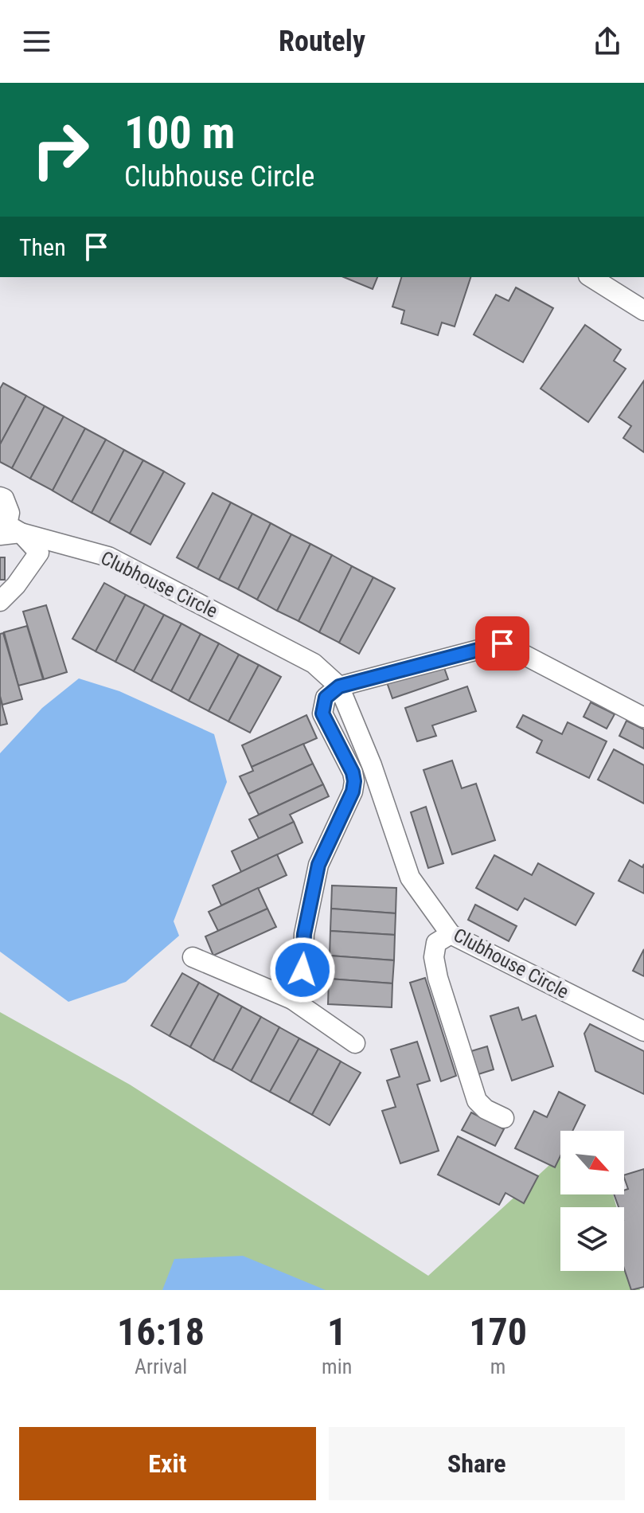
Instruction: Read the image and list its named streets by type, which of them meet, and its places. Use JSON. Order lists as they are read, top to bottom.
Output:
{
  "streets": {
    "street": ["Clubhouse Circle"]
  },
  "north": "bottom right",
  "page": {
    "header": "Routely",
    "turn": ["100 m", "Clubhouse Circle"],
    "then": "Then",
    "eta": [
      "16:18",
      "Arrival",
      "1",
      "min",
      "170",
      "m"
    ],
    "buttons": ["Exit", "Share"]
  }
}
